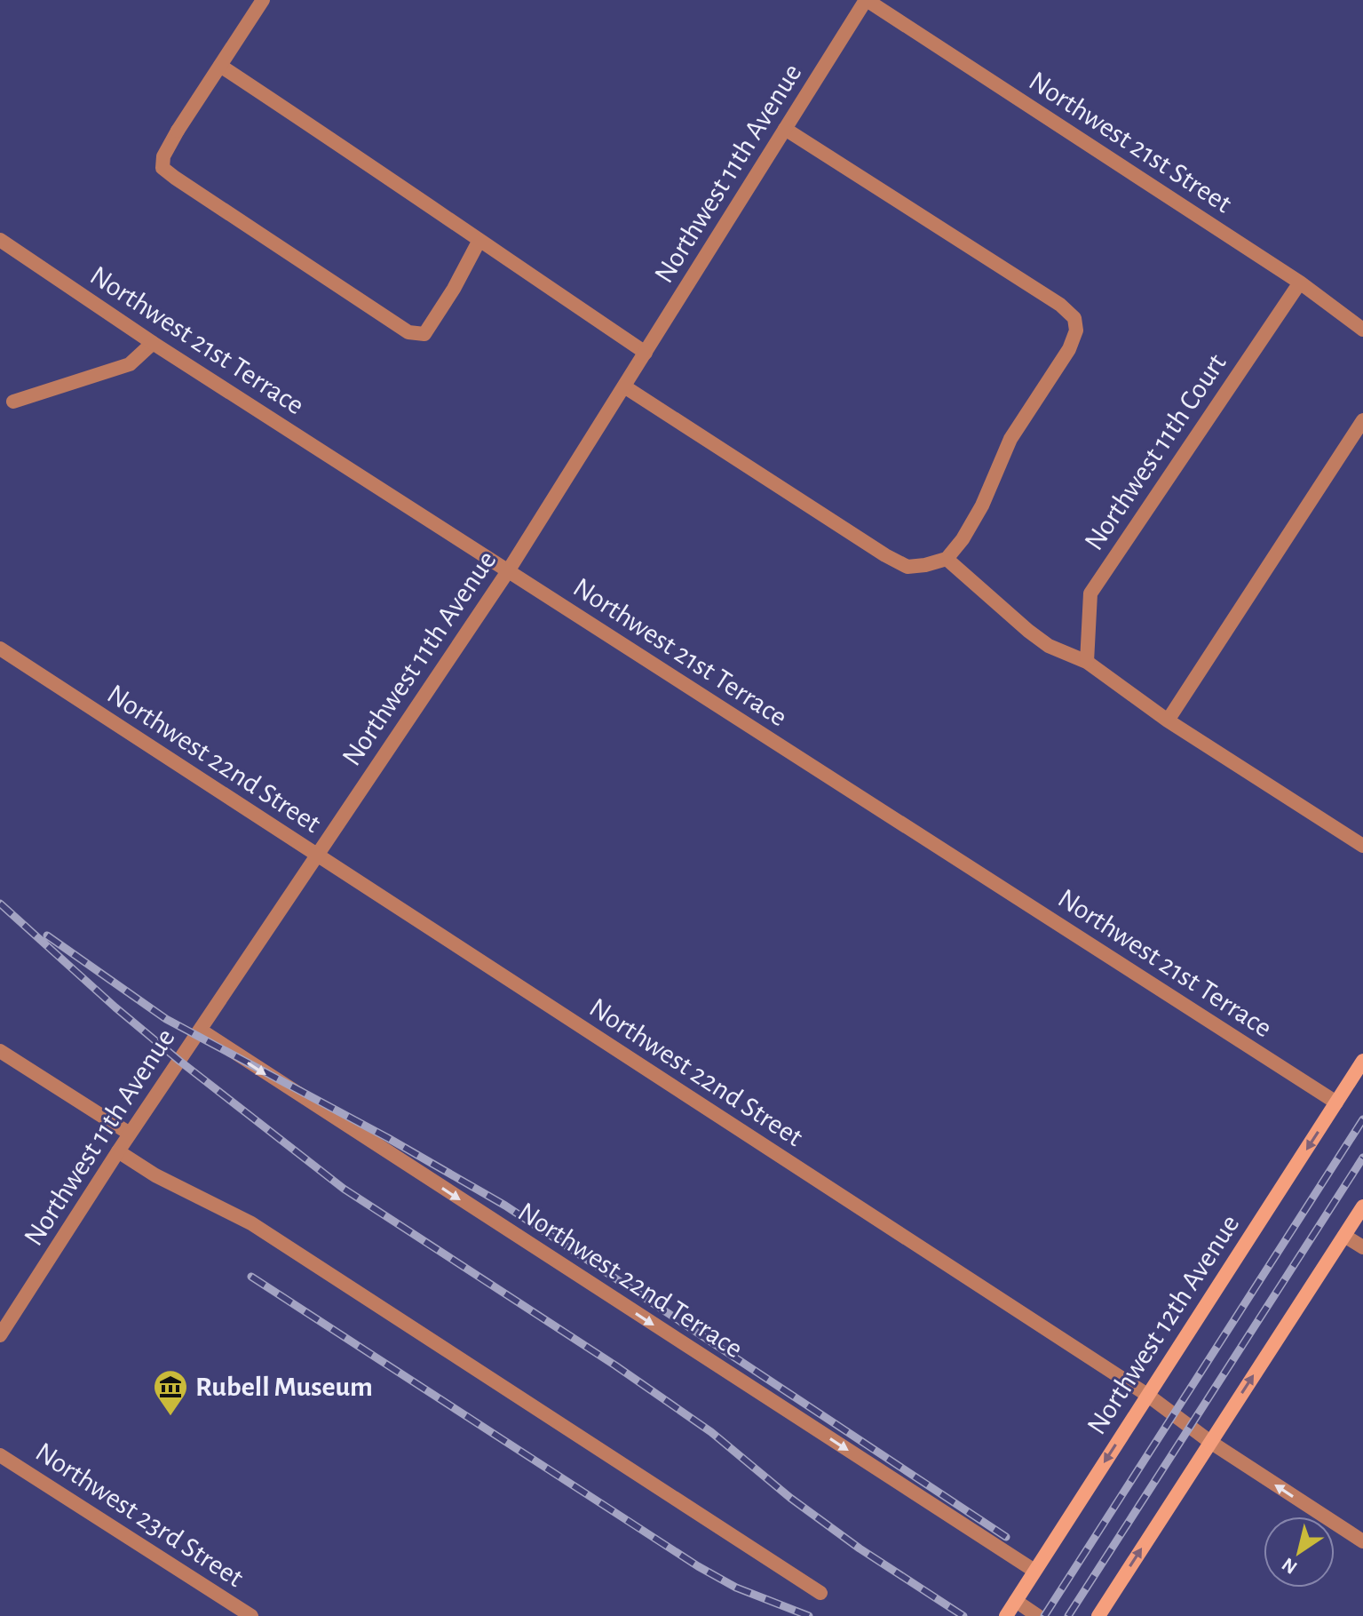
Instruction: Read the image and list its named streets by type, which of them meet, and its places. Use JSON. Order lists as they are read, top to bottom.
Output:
{
  "streets": {
    "main road": ["Northwest 12th Avenue"],
    "street": [
      "Northwest 21st Street",
      "Northwest 11th Avenue",
      "Northwest 21st Terrace",
      "Northwest 11th Court",
      "Northwest 22nd Street",
      "Northwest 22nd Terrace",
      "Northwest 23rd Street"
    ]
  },
  "crossings": [
    ["Northwest 21st Street", "Northwest 11th Avenue"],
    ["Northwest 21st Street", "Northwest 11th Court"],
    ["Northwest 11th Avenue", "Northwest 21st Terrace"],
    ["Northwest 11th Avenue", "Northwest 22nd Street"],
    ["Northwest 11th Avenue", "Northwest 22nd Terrace"],
    ["Northwest 21st Terrace", "Northwest 12th Avenue"],
    ["Northwest 22nd Street", "Northwest 12th Avenue"],
    ["Northwest 22nd Terrace", "Northwest 12th Avenue"]
  ],
  "one_way": ["Northwest 22nd Terrace"],
  "places": {
    "museum": ["Rubell Museum"]
  },
  "north": "bottom left"
}
